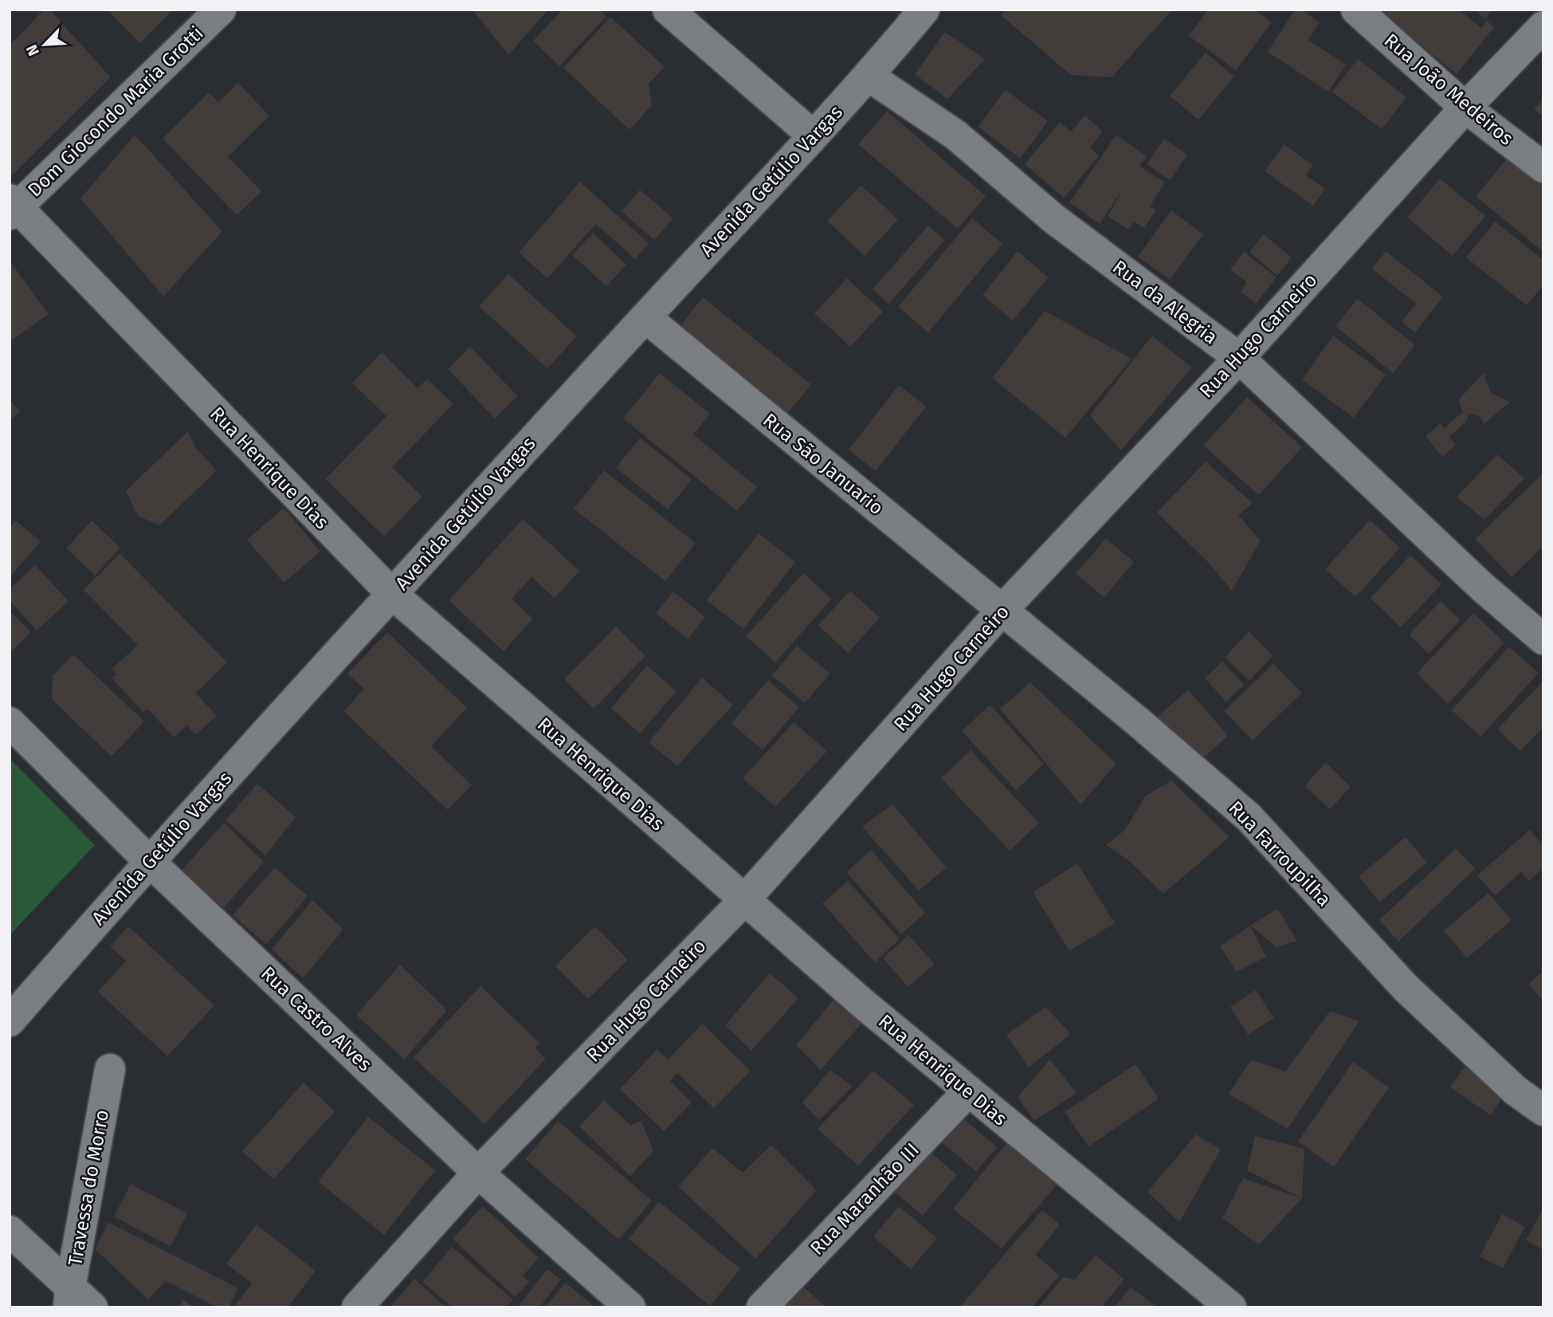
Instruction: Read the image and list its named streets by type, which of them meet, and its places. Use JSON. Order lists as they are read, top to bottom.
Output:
{
  "streets": {
    "street": [
      "Rua João Medeiros",
      "Dom Giocondo Maria Grotti",
      "Avenida Getúlio Vargas",
      "Rua da Alegria",
      "Rua Hugo Carneiro",
      "Rua São Januario",
      "Rua Henrique Dias",
      "Rua Farroupilha",
      "Rua Castro Alves",
      "Travessa do Morro",
      "Rua Maranhão III"
    ]
  },
  "crossings": [
    ["Rua João Medeiros", "Rua Hugo Carneiro"],
    ["Dom Giocondo Maria Grotti", "Rua Henrique Dias"],
    ["Avenida Getúlio Vargas", "Rua da Alegria"],
    ["Avenida Getúlio Vargas", "Rua São Januario"],
    ["Avenida Getúlio Vargas", "Rua Henrique Dias"],
    ["Avenida Getúlio Vargas", "Rua Castro Alves"],
    ["Rua da Alegria", "Rua Hugo Carneiro"],
    ["Rua Hugo Carneiro", "Rua São Januario"],
    ["Rua Hugo Carneiro", "Rua Henrique Dias"],
    ["Rua Hugo Carneiro", "Rua Farroupilha"],
    ["Rua Hugo Carneiro", "Rua Castro Alves"],
    ["Rua São Januario", "Rua Farroupilha"],
    ["Rua Henrique Dias", "Rua Maranhão III"]
  ],
  "north": "bottom left"
}
